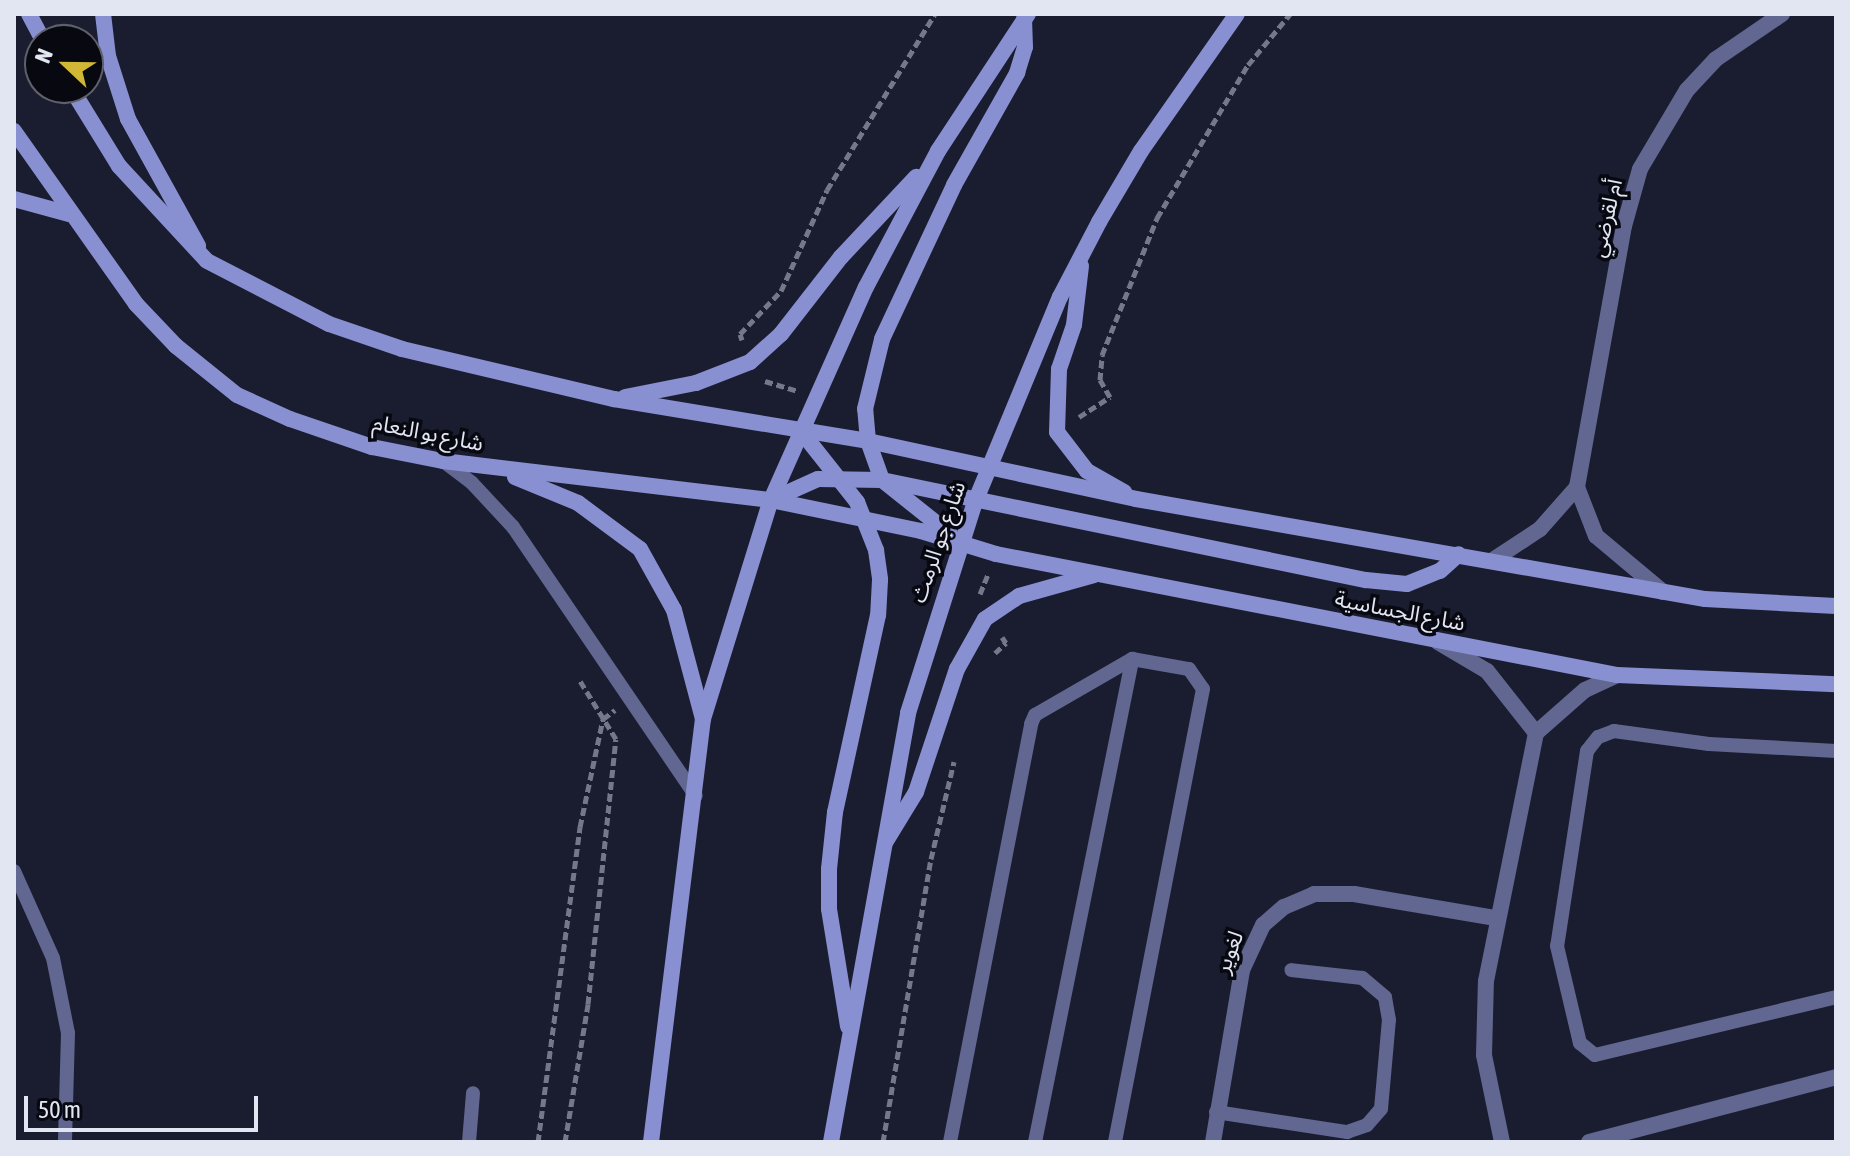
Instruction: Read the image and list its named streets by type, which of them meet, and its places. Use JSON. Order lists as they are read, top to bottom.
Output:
{
  "streets": {
    "main road": ["شارع بو النعام", "شارع جو الرمث", "شارع الجساسية"],
    "street": ["أم لقرضي", "لغوير"]
  },
  "crossings": [
    ["شارع بو النعام", "شارع جو الرمث"],
    ["شارع بو النعام", "شارع الجساسية"],
    ["شارع جو الرمث", "شارع الجساسية"]
  ],
  "scale_bar": "50 m",
  "north": "left"
}
